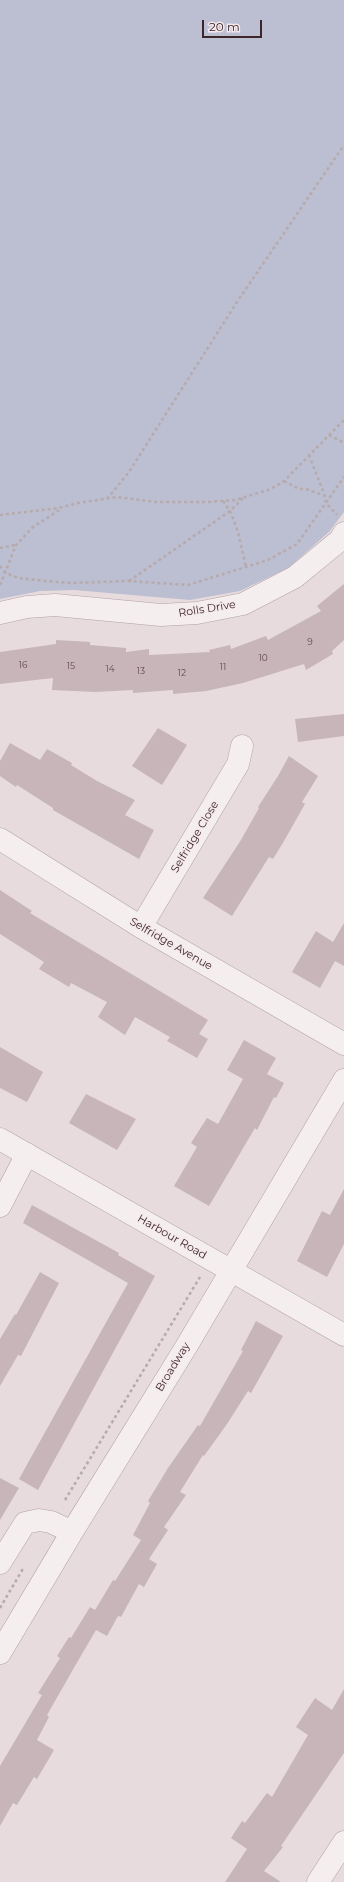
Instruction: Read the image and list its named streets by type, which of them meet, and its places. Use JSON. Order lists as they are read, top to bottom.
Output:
{
  "streets": {
    "street": [
      "Rolls Drive",
      "Selfridge Close",
      "Selfridge Avenue",
      "Harbour Road",
      "Broadway"
    ]
  },
  "crossings": [
    ["Selfridge Close", "Selfridge Avenue"],
    ["Harbour Road", "Broadway"]
  ],
  "house_numbers": [
    "9",
    "10",
    "16",
    "15",
    "11",
    "14",
    "13",
    "12"
  ],
  "scale_bar": "20 m"
}
